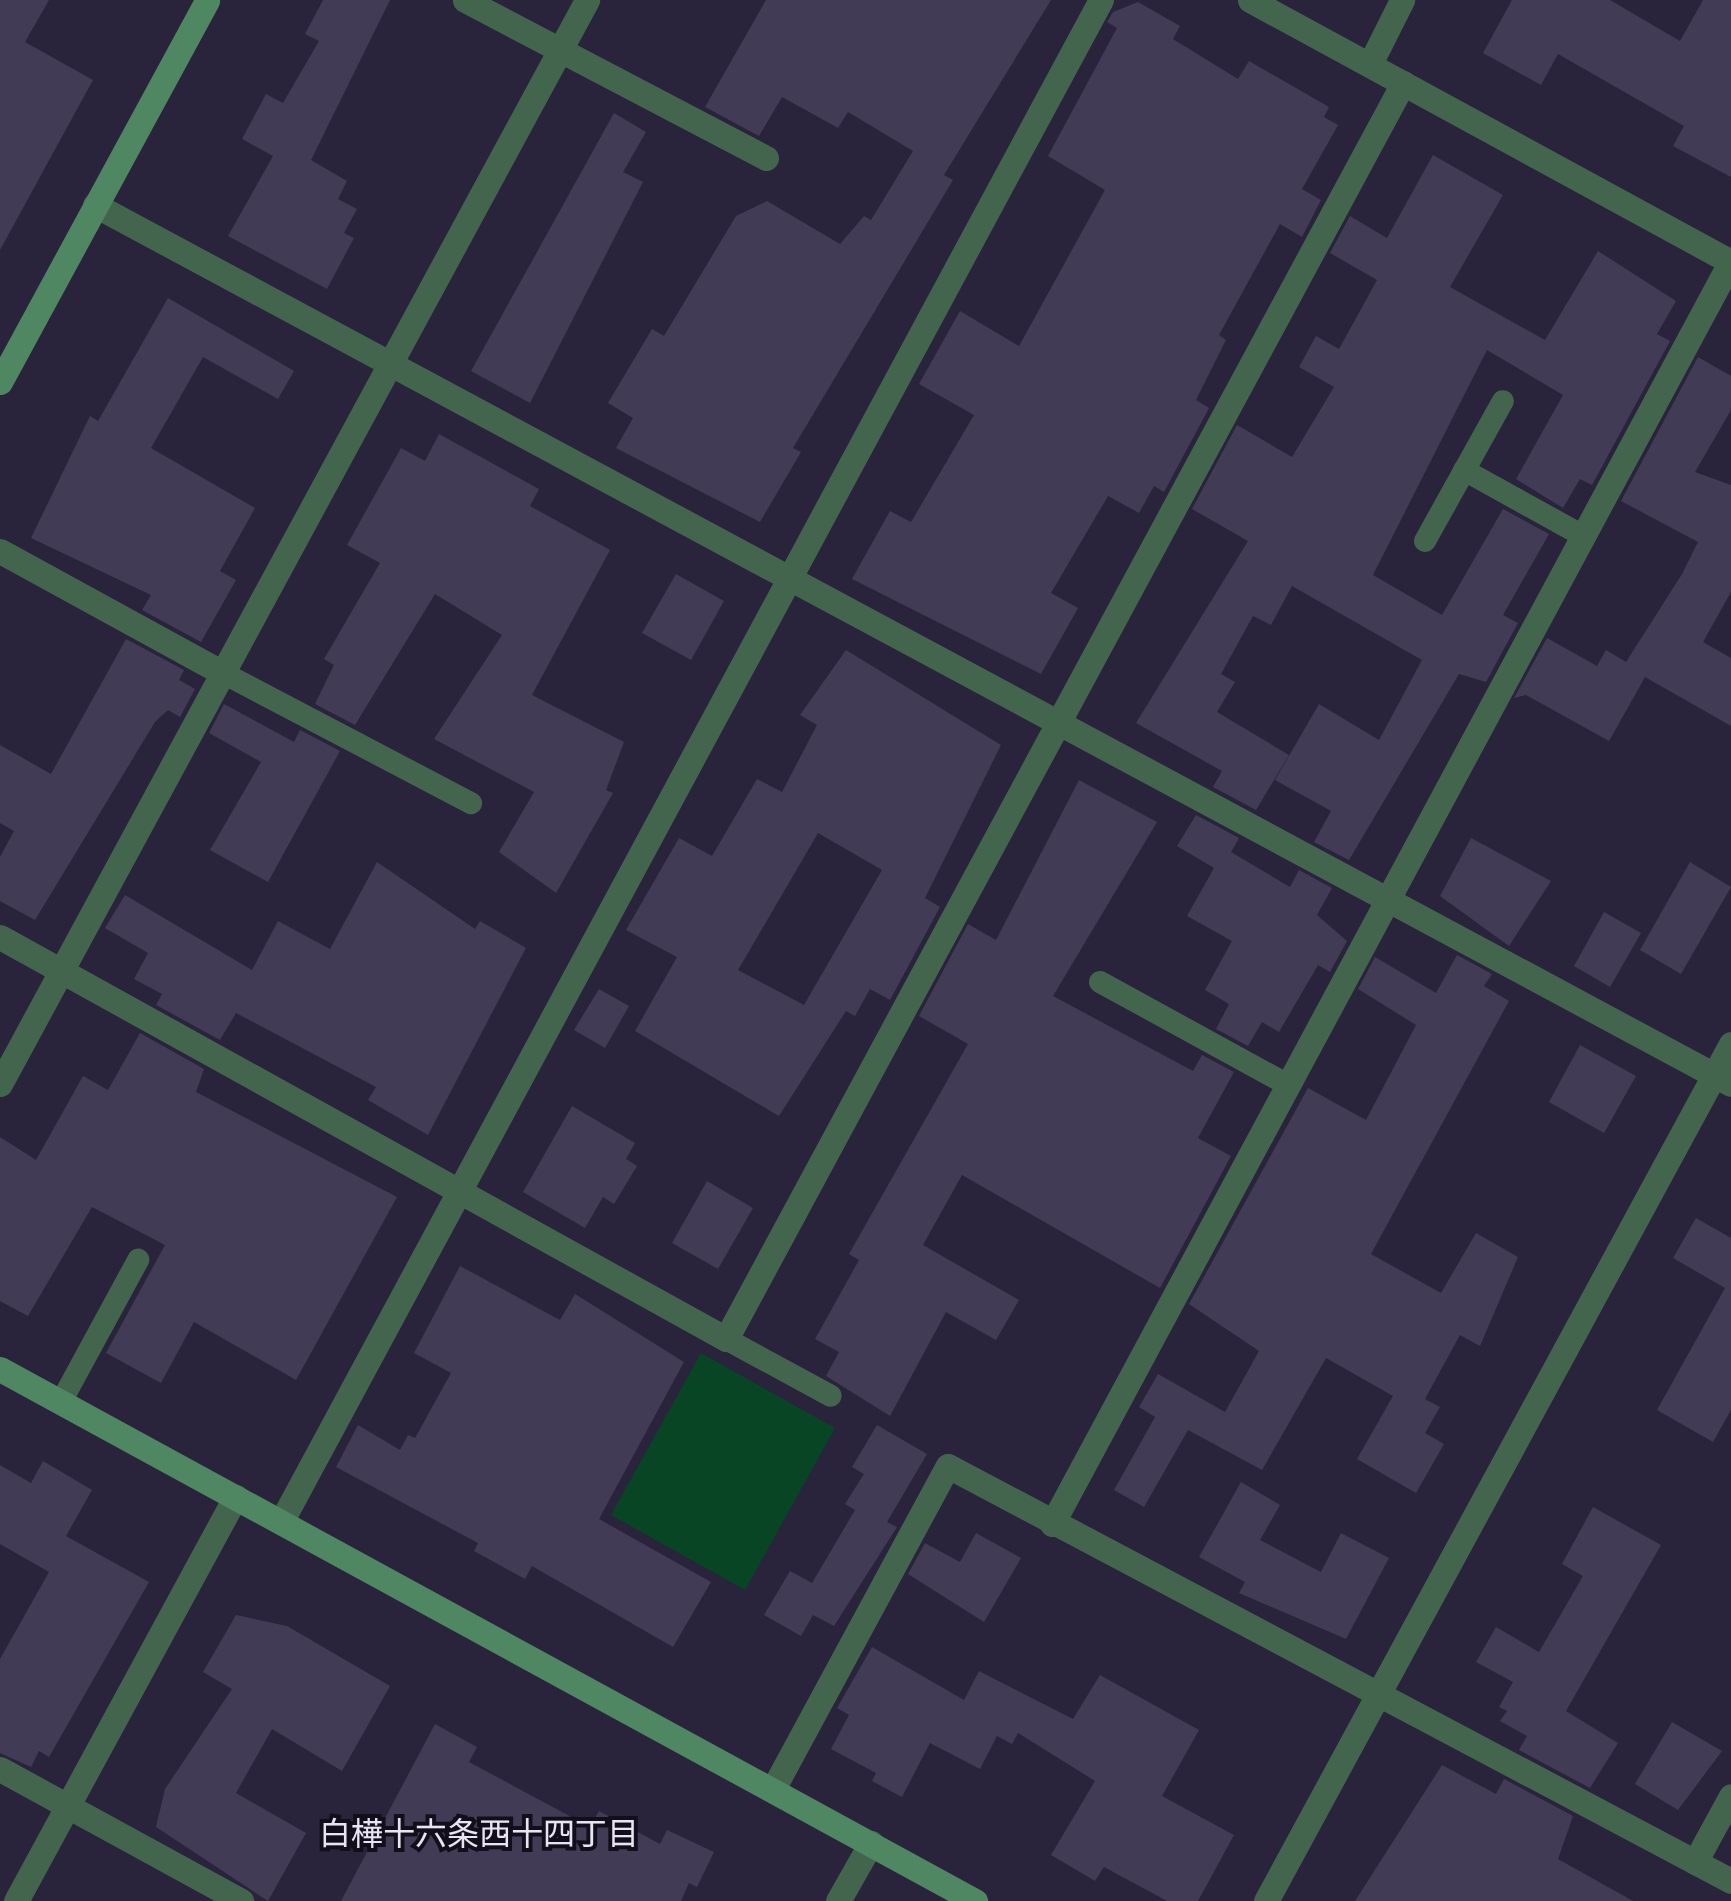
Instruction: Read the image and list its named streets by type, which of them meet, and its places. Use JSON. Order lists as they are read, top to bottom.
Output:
{
  "districts": ["白樺十六条西十四丁目"]
}
